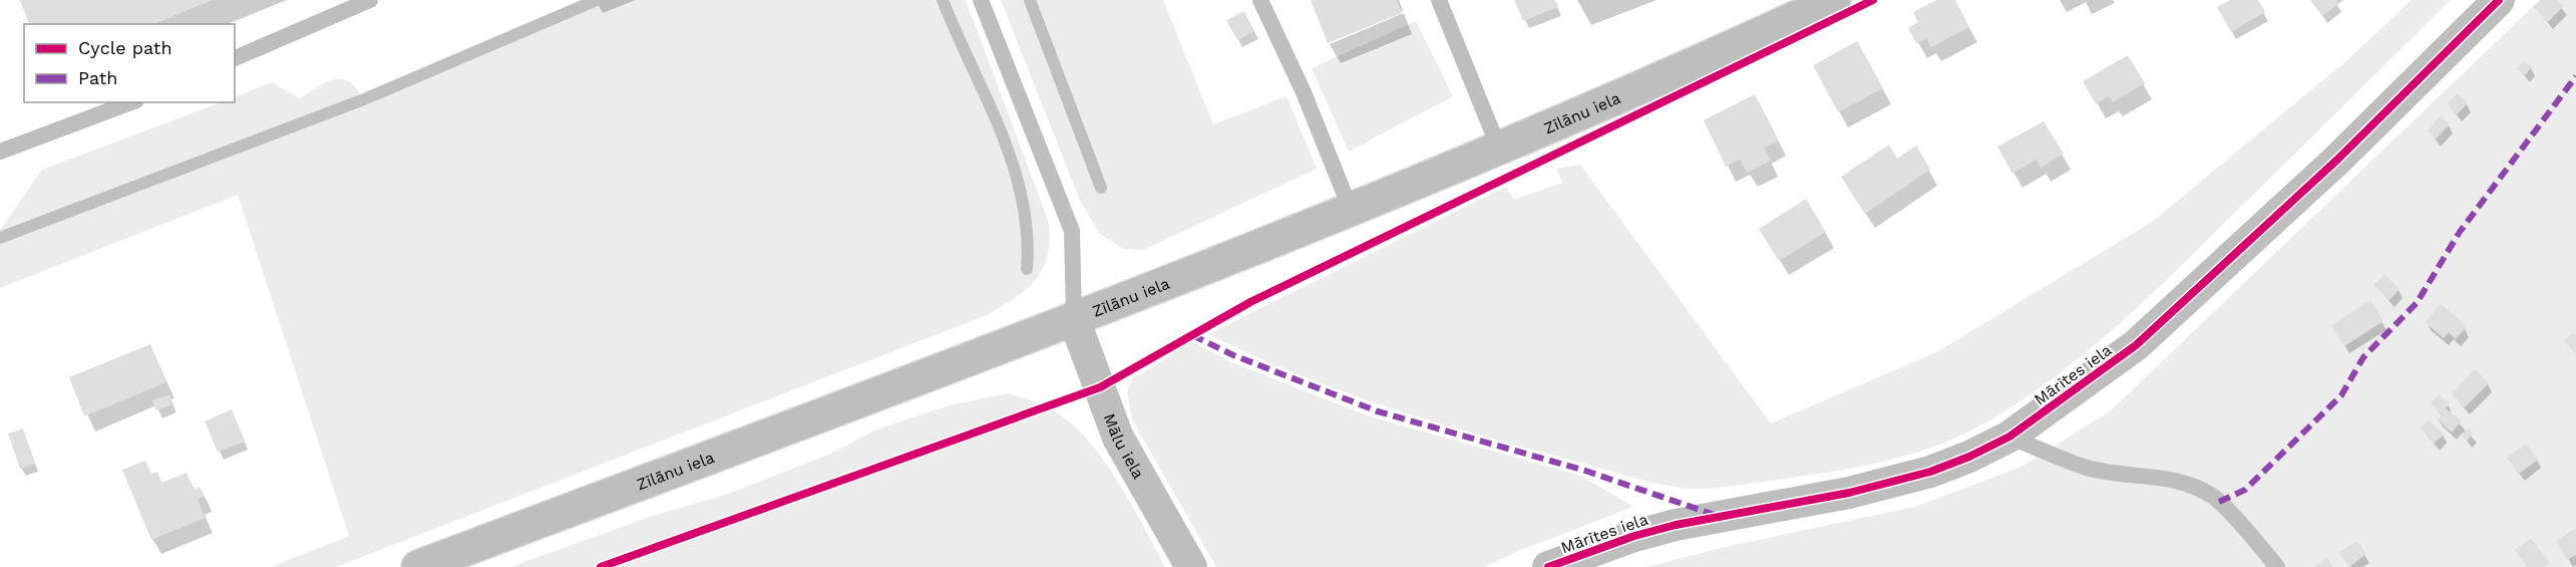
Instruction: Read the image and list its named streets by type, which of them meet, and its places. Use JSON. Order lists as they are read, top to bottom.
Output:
{
  "streets": {
    "highway": ["Zīlānu iela"],
    "street": ["Mārītes iela", "Mālu iela"]
  },
  "crossings": [
    ["Zīlānu iela", "Mālu iela"]
  ],
  "legend": ["Cycle path", "Path"]
}
